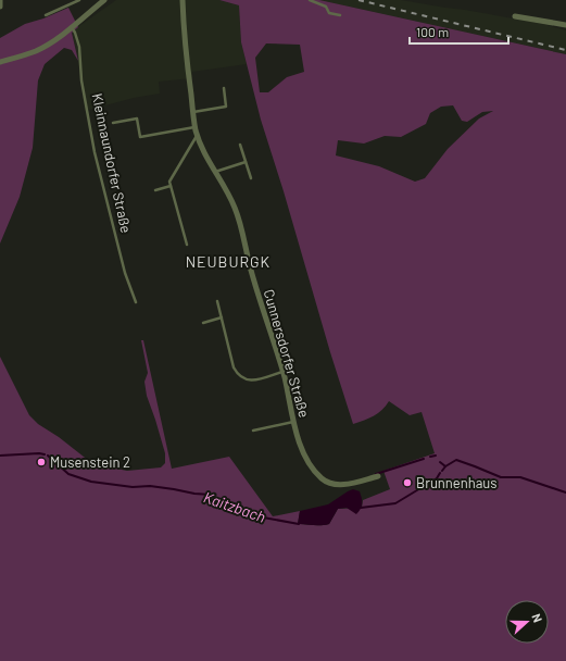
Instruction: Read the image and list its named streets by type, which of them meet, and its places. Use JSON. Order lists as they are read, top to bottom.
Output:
{
  "streets": {
    "street": ["Cunnersdorfer Straße"],
    "lane": ["Kleinnaundorfer Straße"]
  },
  "districts": ["NEUBURGK"],
  "water": ["Kaitzbach"],
  "places": ["Musenstein 2", "Brunnenhaus"],
  "scale_bar": "100 m",
  "north": "right"
}
